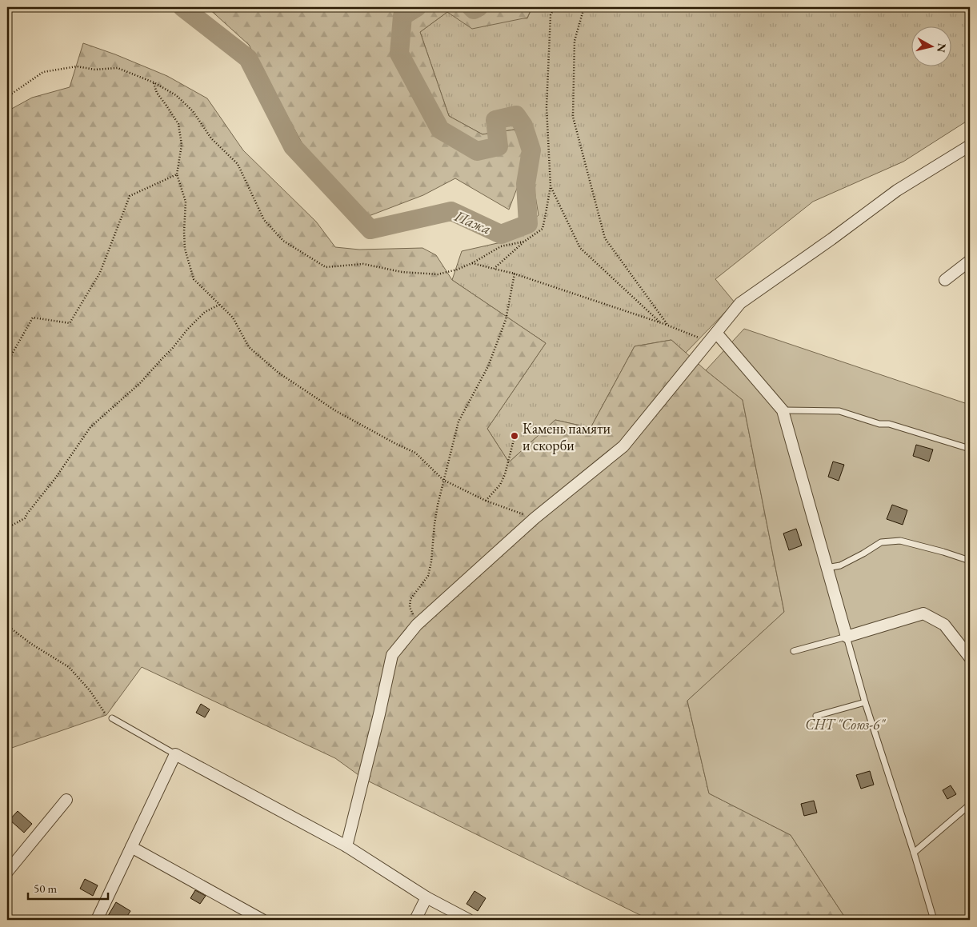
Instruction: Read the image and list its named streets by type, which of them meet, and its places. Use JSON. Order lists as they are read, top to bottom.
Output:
{
  "water": ["Пажа"],
  "parks": ["СНТ \"Союз-6\""],
  "places": ["Камень памяти и скорби"],
  "scale_bar": "50 m",
  "north": "right"
}
